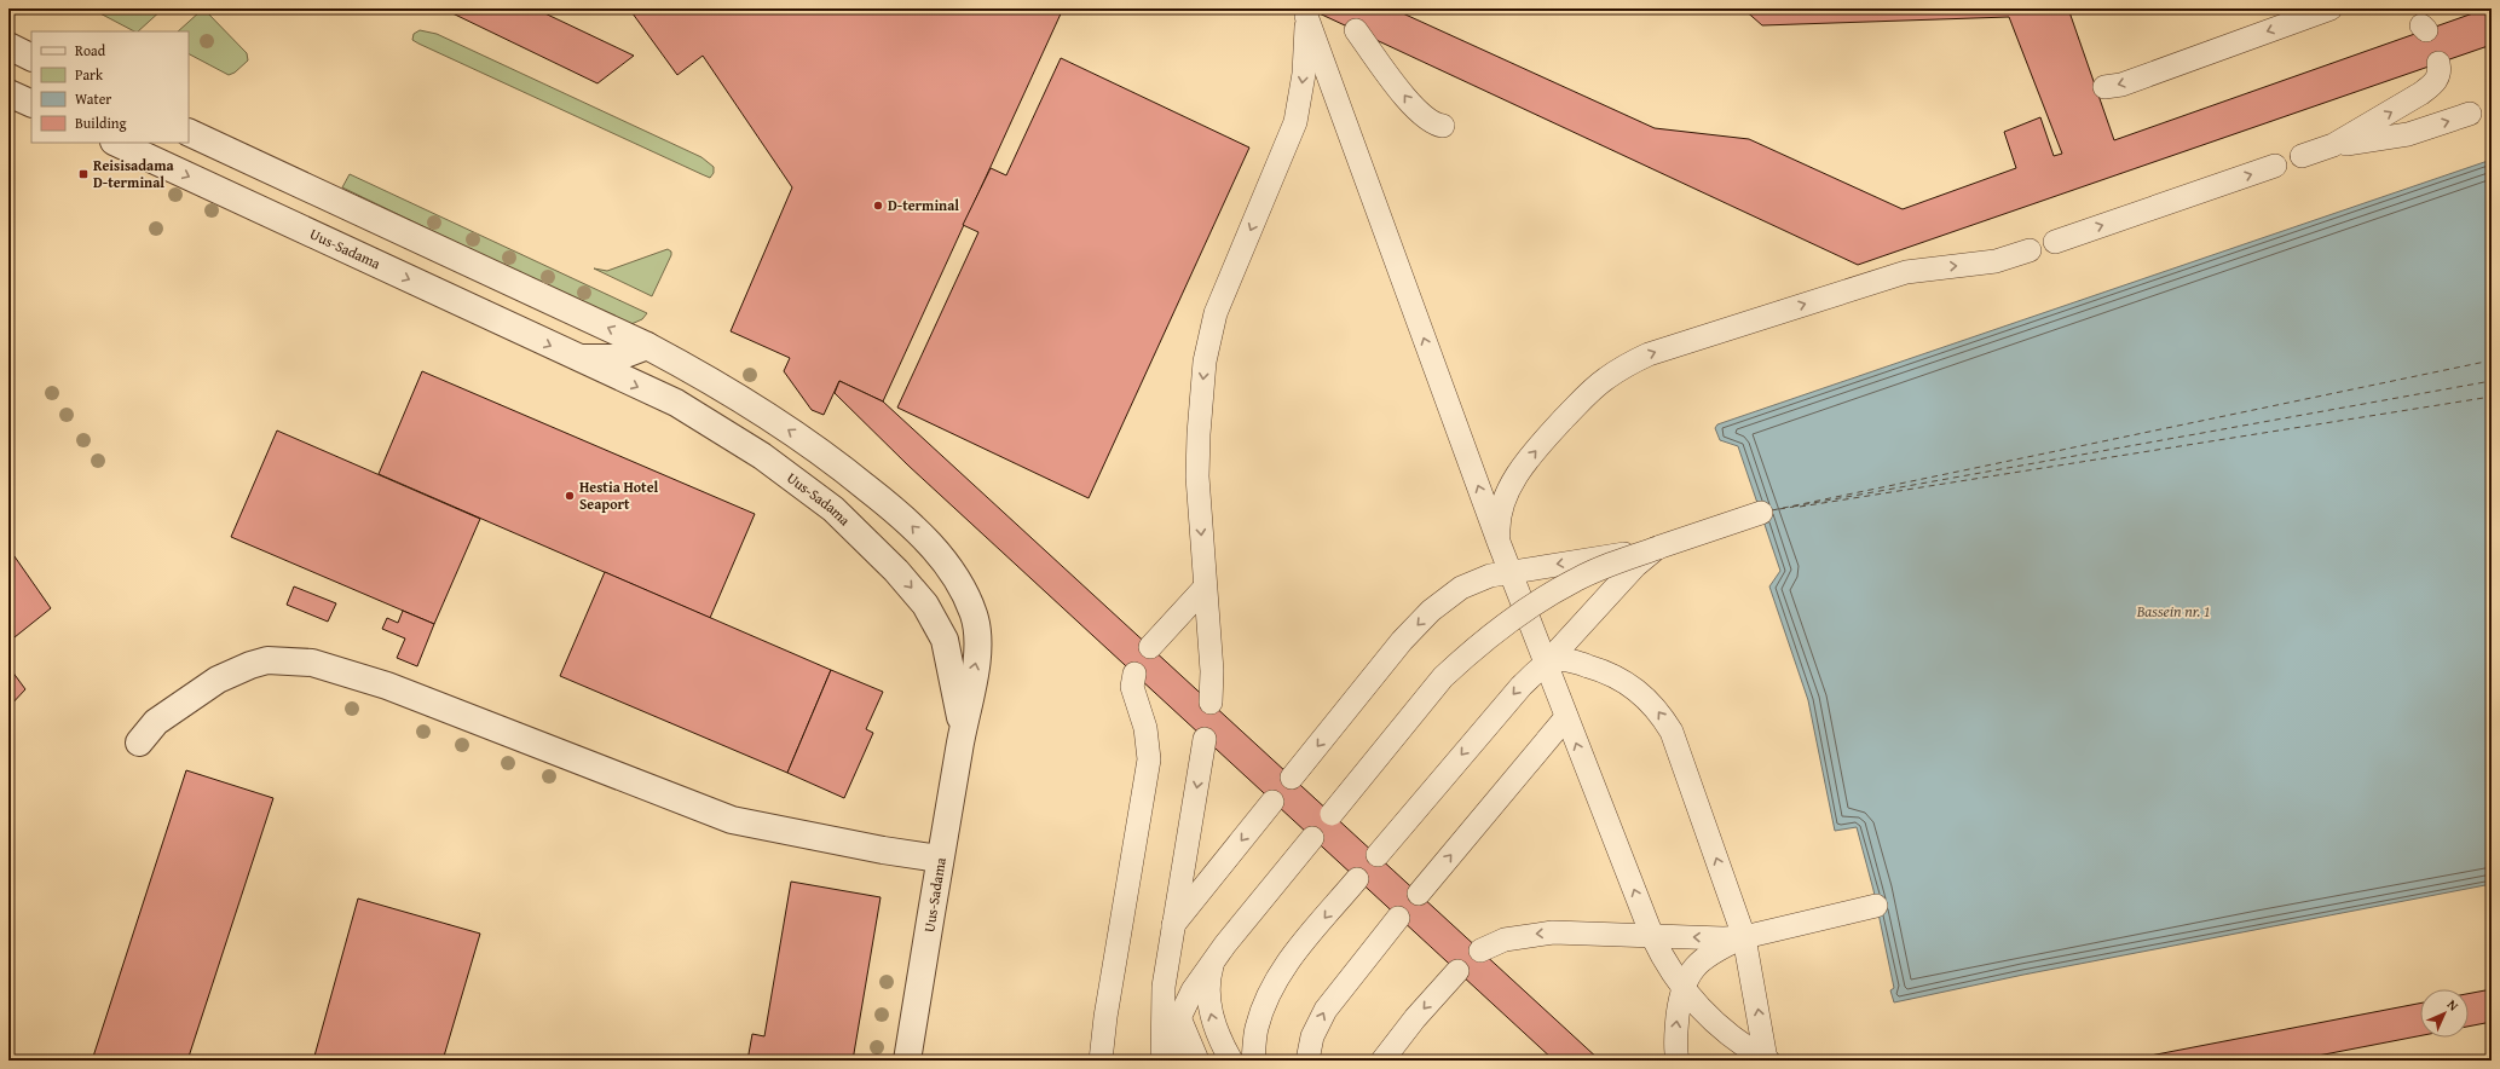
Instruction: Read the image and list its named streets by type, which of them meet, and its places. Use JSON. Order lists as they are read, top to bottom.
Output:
{
  "streets": {
    "street": ["Uus-Sadama"]
  },
  "water": ["Bassein nr. 1"],
  "places": {
    "transit": ["Reisisadama D-terminal"],
    "other": ["D-terminal", "Hestia Hotel Seaport"]
  },
  "legend": [
    "Road",
    "Park",
    "Water",
    "Building"
  ],
  "north": "top right"
}
